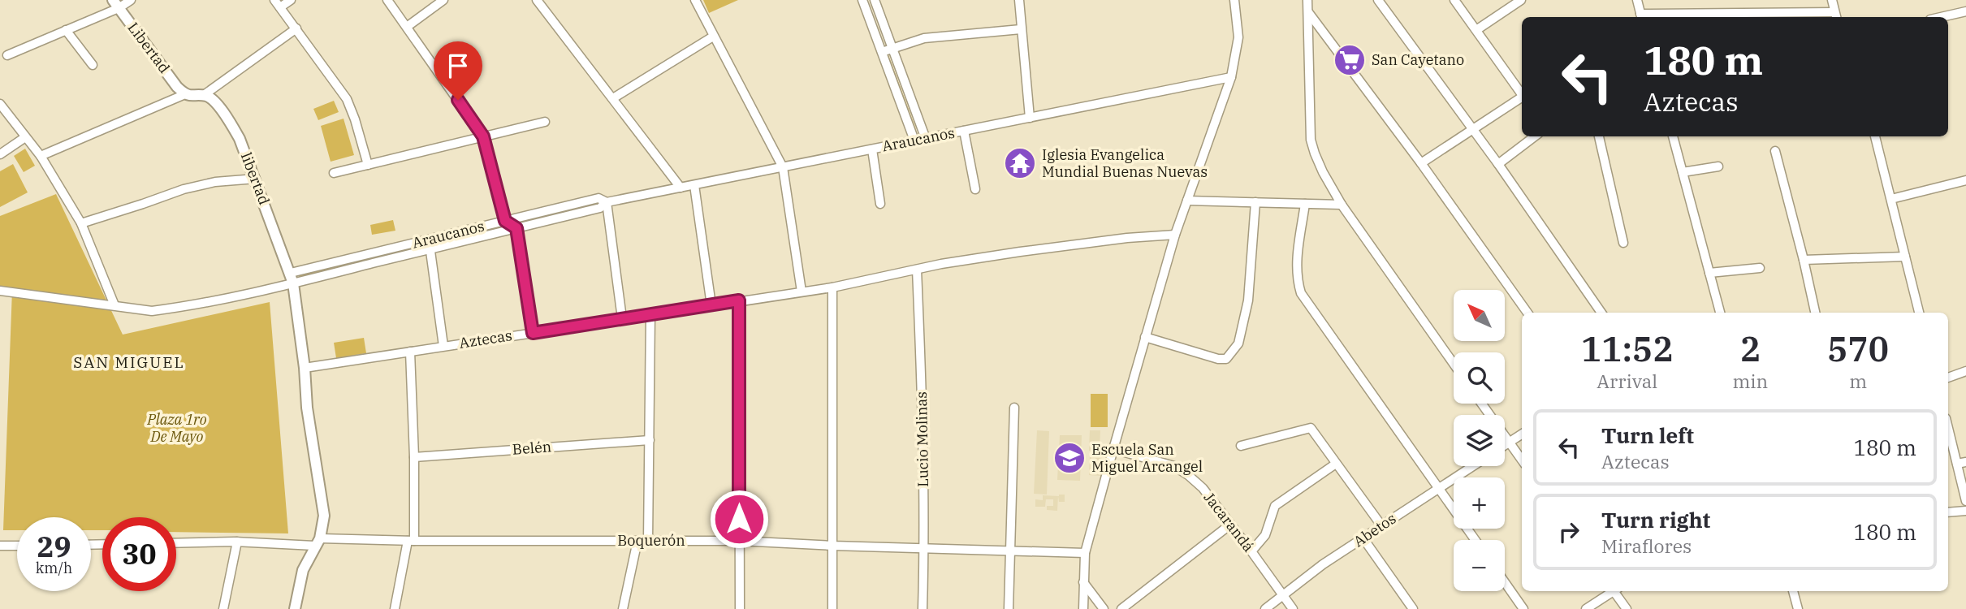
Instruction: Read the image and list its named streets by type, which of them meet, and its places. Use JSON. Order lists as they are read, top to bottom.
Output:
{
  "streets": {
    "main road": ["Libertad", "libertad"],
    "street": [
      "Araucanos",
      "Aztecas",
      "Lucio Molinas",
      "Belén",
      "Jacarandá",
      "Abetos",
      "Boquerón"
    ]
  },
  "crossings": [
    ["Araucanos", "libertad"],
    ["libertad", "Aztecas"],
    ["libertad", "Boquerón"],
    ["Aztecas", "Lucio Molinas"],
    ["Lucio Molinas", "Boquerón"],
    ["Jacarandá", "Abetos"]
  ],
  "districts": ["SAN MIGUEL"],
  "parks": ["Plaza 1ro De Mayo"],
  "places": {
    "supermarket": ["San Cayetano"],
    "temple": ["Iglesia Evangelica Mundial Buenas Nuevas"],
    "school or university": ["Escuela San Miguel Arcangel"]
  },
  "north": "top left",
  "page": {
    "turn": ["180 m", "Aztecas"],
    "map_buttons": ["+", "−"],
    "eta": [
      "11:52",
      "Arrival",
      "2",
      "min",
      "570",
      "m"
    ],
    "list": [
      {
        "name": "Turn left",
        "note": "Aztecas",
        "value": "180 m"
      },
      {
        "name": "Turn right",
        "note": "Miraflores",
        "value": "180 m"
      }
    ],
    "speed": "29 km/h",
    "limit": "30"
  }
}
